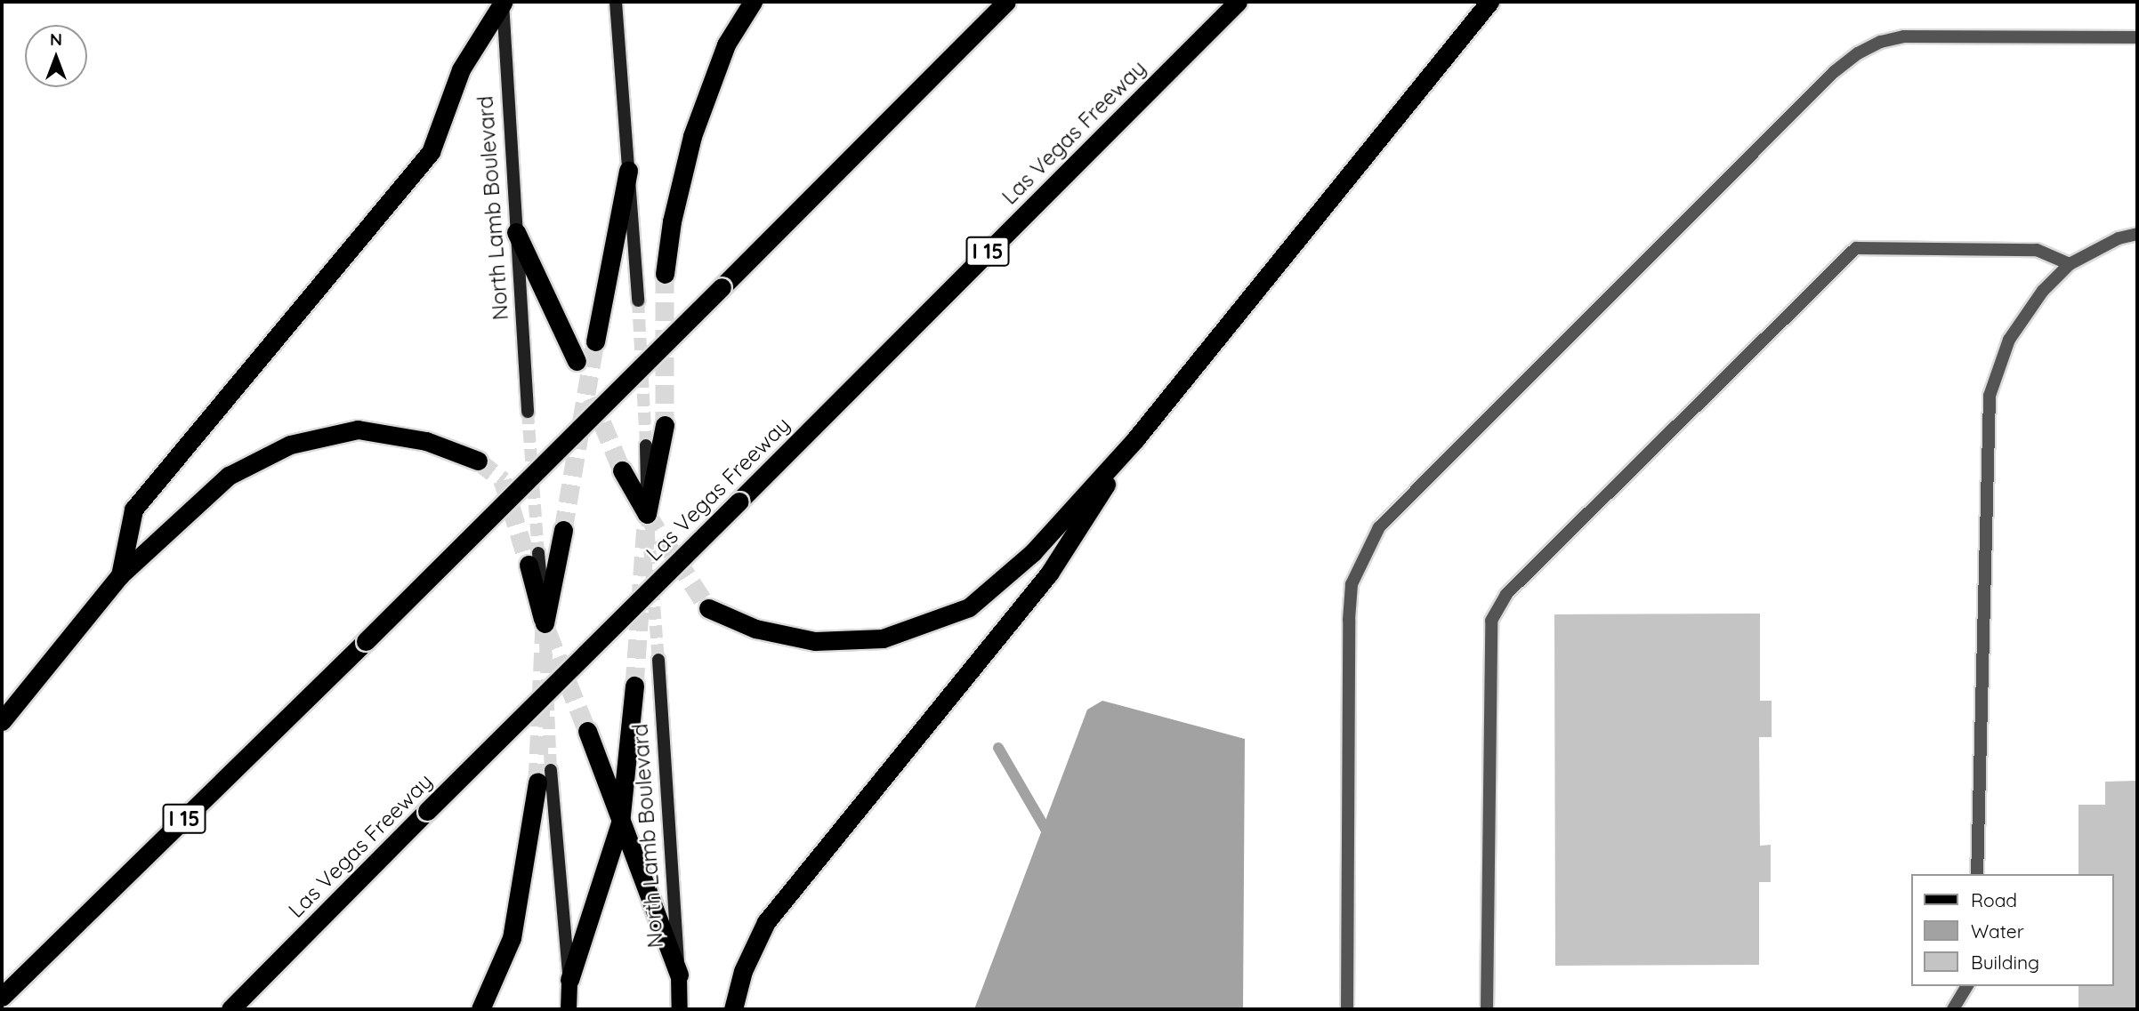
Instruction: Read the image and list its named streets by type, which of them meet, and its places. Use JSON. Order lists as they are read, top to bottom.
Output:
{
  "streets": {
    "highway": ["Las Vegas Freeway", "I 15"],
    "main road": ["North Lamb Boulevard"]
  },
  "legend": ["Road", "Water", "Building"],
  "north": "top"
}
